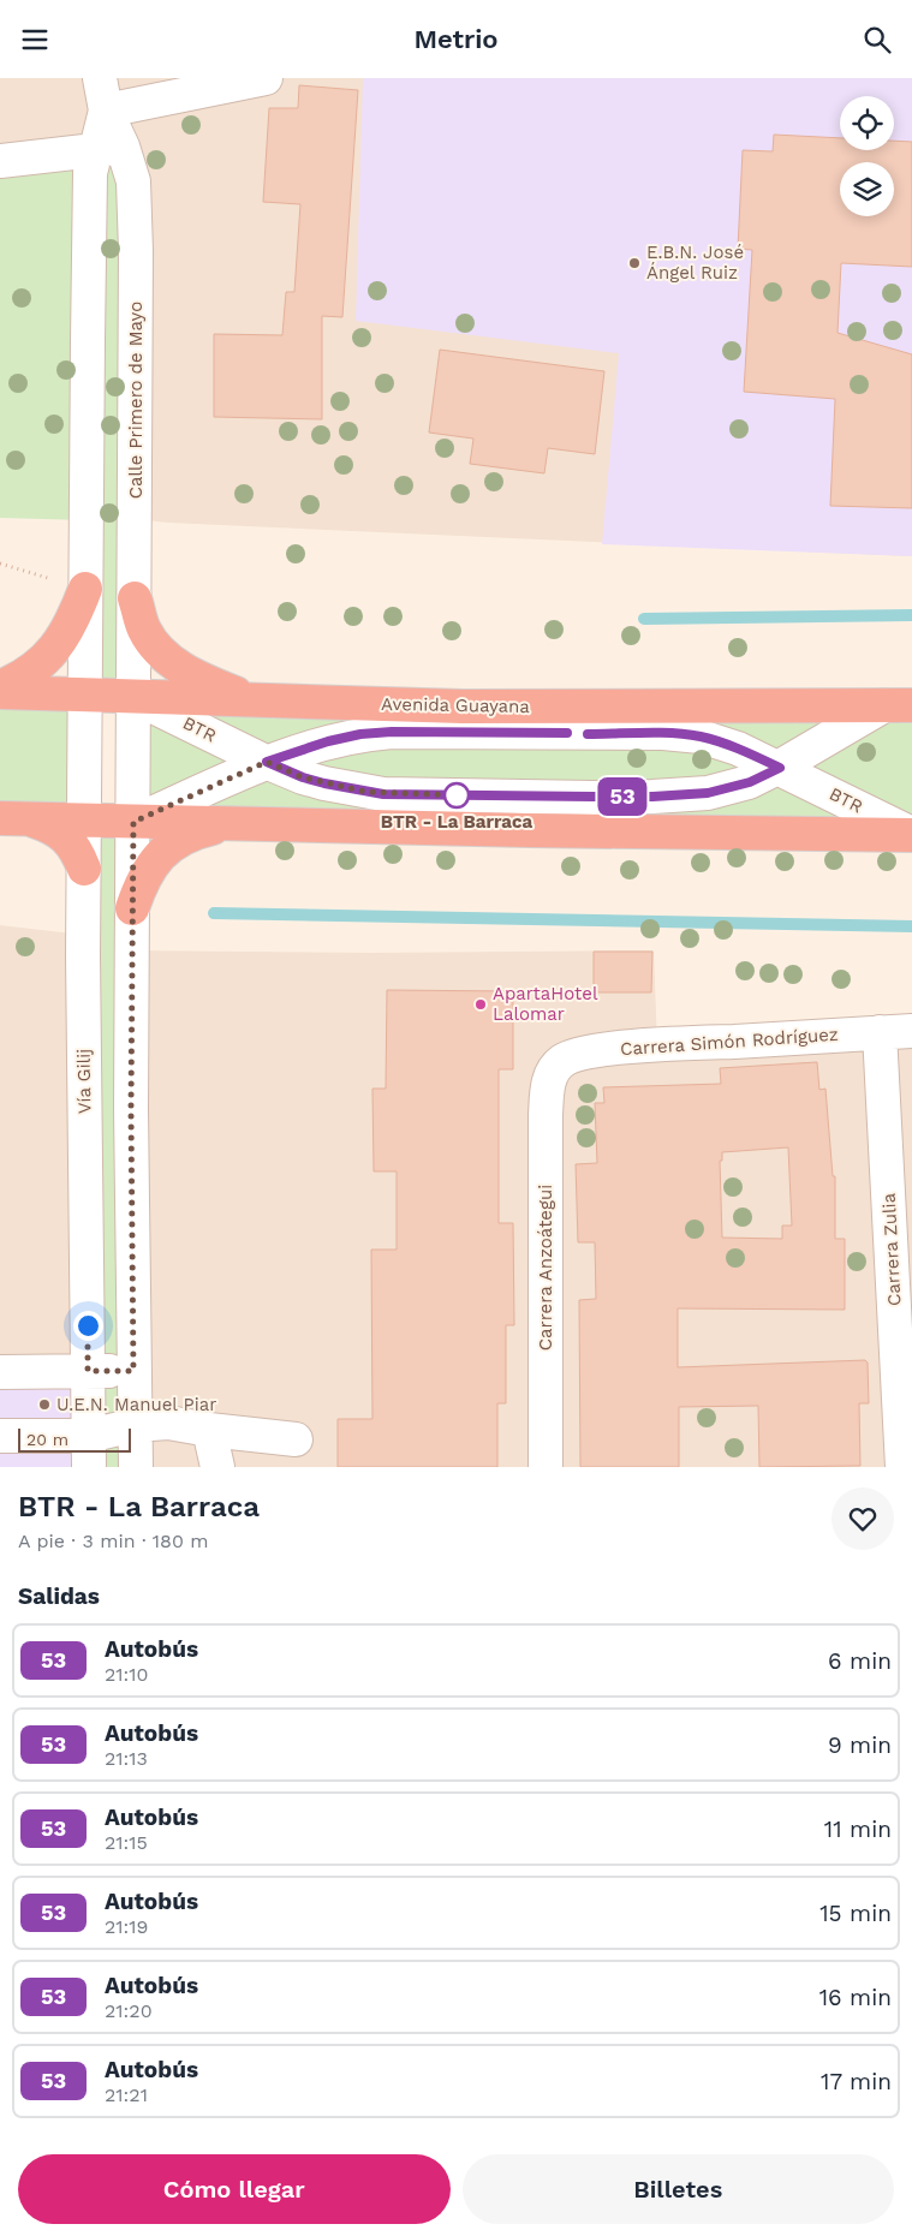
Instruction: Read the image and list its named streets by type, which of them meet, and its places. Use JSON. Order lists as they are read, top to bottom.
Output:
{
  "streets": {
    "highway": ["Avenida Guayana"],
    "street": [
      "Calle Primero de Mayo",
      "BTR",
      "Carrera Simón Rodríguez",
      "Vía Gilij",
      "Carrera Zulia",
      "Carrera Anzoátegui"
    ]
  },
  "crossings": [
    ["Calle Primero de Mayo", "Avenida Guayana"],
    ["Calle Primero de Mayo", "BTR"],
    ["Avenida Guayana", "BTR"],
    ["Avenida Guayana", "Vía Gilij"],
    ["Carrera Simón Rodríguez", "Carrera Zulia"],
    ["Carrera Simón Rodríguez", "Carrera Anzoátegui"]
  ],
  "places": [
    "E.B.N. José Ángel Ruiz",
    "BTR - La Barraca",
    "ApartaHotel Lalomar",
    "U.E.N. Manuel Piar"
  ],
  "lines": ["bus line 53"],
  "scale_bar": "20 m",
  "page": {
    "header": "Metrio",
    "on_map": "53",
    "scale": "20 m",
    "heading": [
      ["BTR - La Barraca", "A pie · 3 min · 180 m"],
      "Salidas"
    ],
    "list": [
      {
        "mark": "53",
        "name": "Autobús",
        "note": "21:10",
        "value": "6 min"
      },
      {
        "mark": "53",
        "name": "Autobús",
        "note": "21:13",
        "value": "9 min"
      },
      {
        "mark": "53",
        "name": "Autobús",
        "note": "21:15",
        "value": "11 min"
      },
      {
        "mark": "53",
        "name": "Autobús",
        "note": "21:19",
        "value": "15 min"
      },
      {
        "mark": "53",
        "name": "Autobús",
        "note": "21:20",
        "value": "16 min"
      },
      {
        "mark": "53",
        "name": "Autobús",
        "note": "21:21",
        "value": "17 min"
      }
    ],
    "buttons": ["Cómo llegar", "Billetes"]
  }
}
